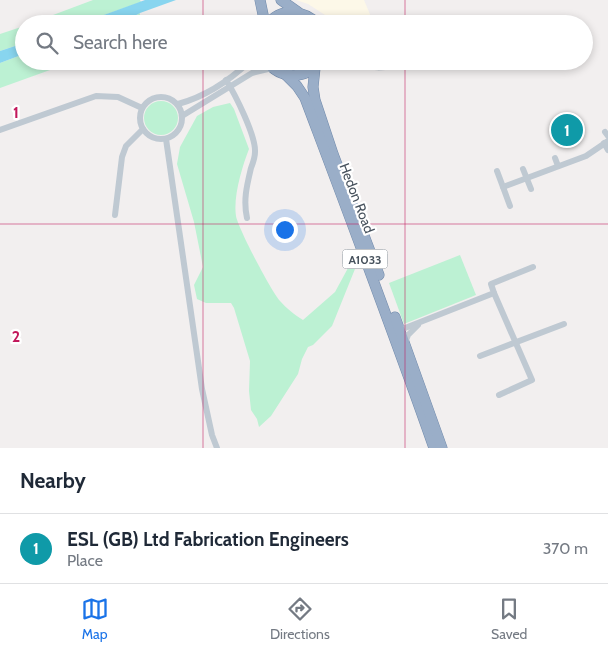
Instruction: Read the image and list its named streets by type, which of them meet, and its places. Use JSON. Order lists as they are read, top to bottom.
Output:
{
  "streets": {
    "highway": ["Hedon Road", "A1033"]
  },
  "crossings": [
    ["Hedon Road", "A1033"]
  ],
  "page": {
    "search": "Search here",
    "pins": "1",
    "heading": "Nearby",
    "list": [
      {
        "mark": "1",
        "name": "ESL (GB) Ltd Fabrication Engineers",
        "note": "Place",
        "value": "370 m"
      }
    ],
    "nav": ["Map", "Directions", "Saved"]
  },
  "grid": {
    "rows": ["1", "2"]
  }
}
